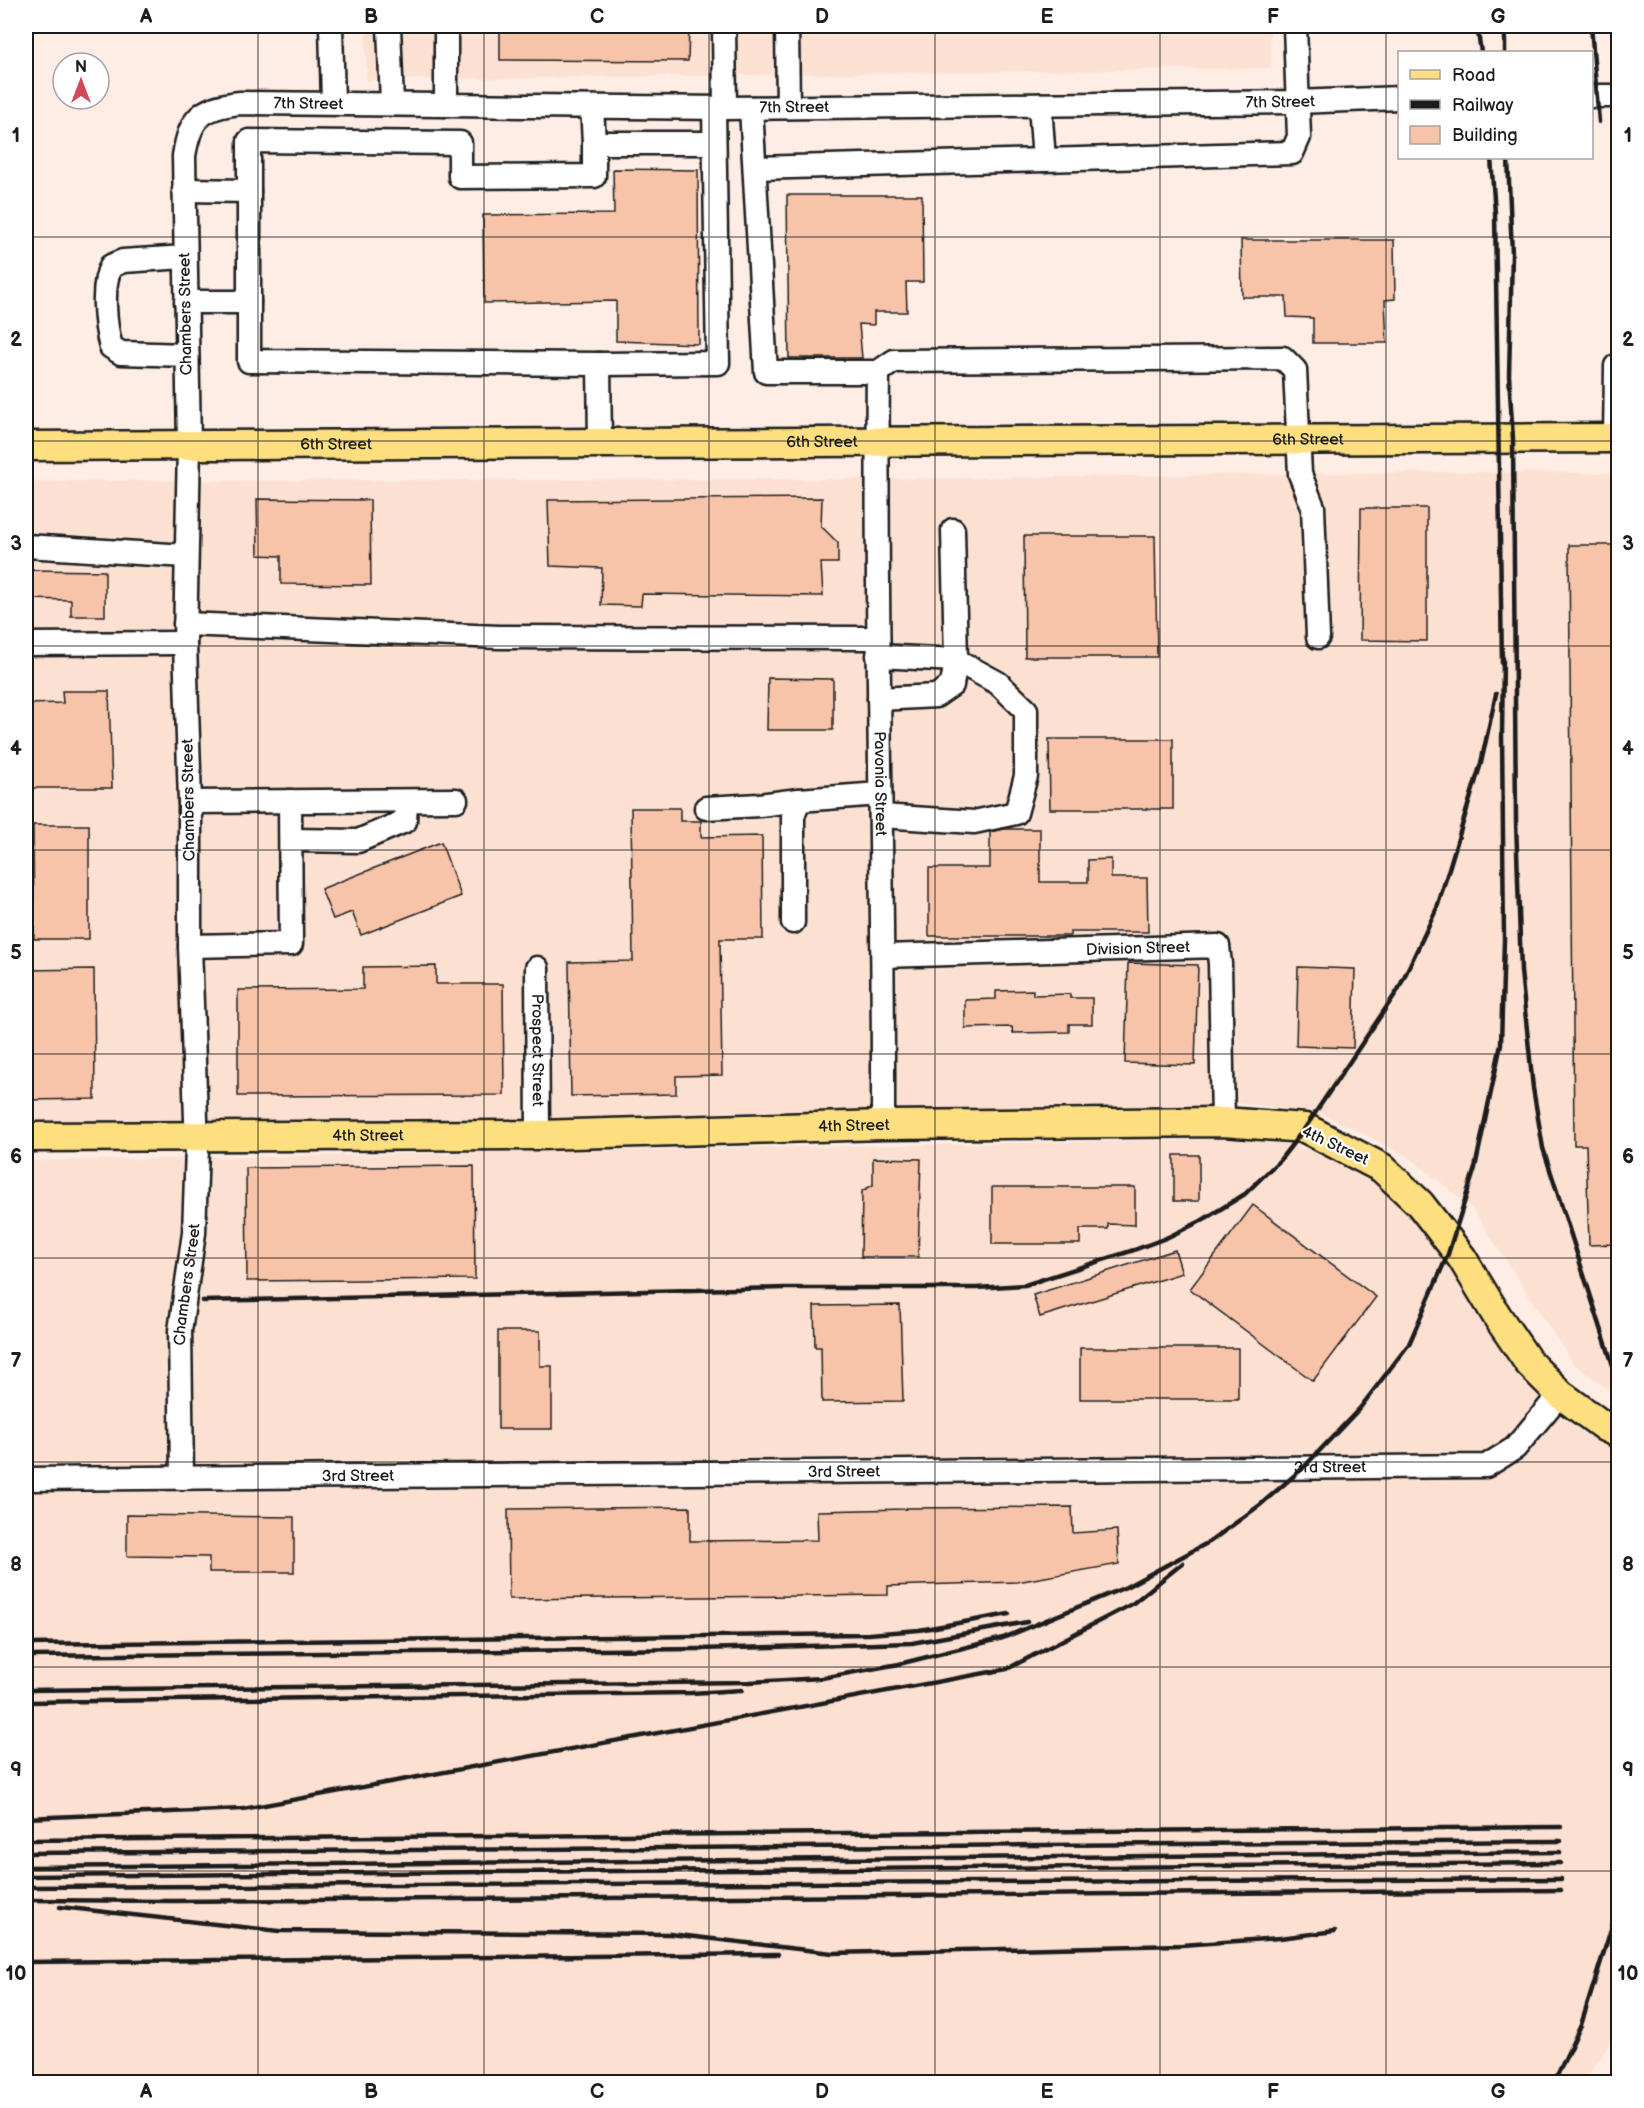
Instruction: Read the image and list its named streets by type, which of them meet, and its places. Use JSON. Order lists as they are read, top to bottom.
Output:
{
  "streets": {
    "main road": ["6th Street", "4th Street"],
    "street": [
      "7th Street",
      "Chambers Street",
      "Pavonia Street",
      "Division Street",
      "Prospect Street",
      "3rd Street"
    ]
  },
  "crossings": [
    ["7th Street", "Chambers Street"],
    ["Chambers Street", "6th Street"],
    ["Chambers Street", "4th Street"],
    ["Chambers Street", "3rd Street"],
    ["6th Street", "Pavonia Street"],
    ["Pavonia Street", "Division Street"],
    ["Pavonia Street", "4th Street"],
    ["Division Street", "4th Street"],
    ["Prospect Street", "4th Street"],
    ["4th Street", "3rd Street"]
  ],
  "legend": ["Road", "Railway", "Building"],
  "north": "top",
  "grid": {
    "columns": [
      "A",
      "B",
      "C",
      "D",
      "E",
      "F",
      "G"
    ],
    "rows": [
      "1",
      "2",
      "3",
      "4",
      "5",
      "6",
      "7",
      "8",
      "9",
      "10"
    ]
  }
}
